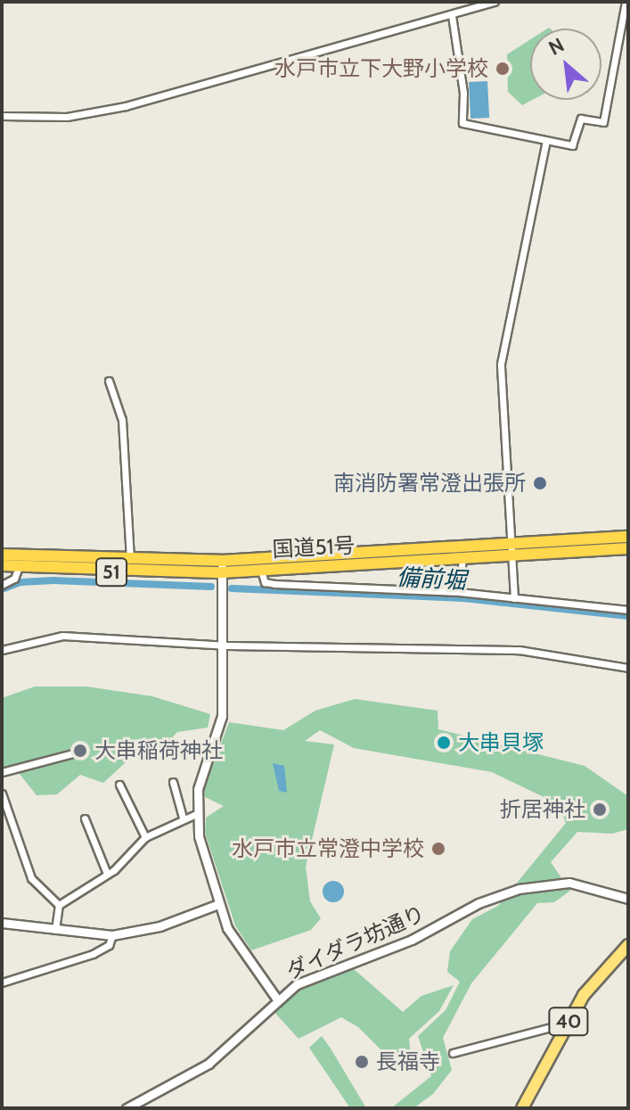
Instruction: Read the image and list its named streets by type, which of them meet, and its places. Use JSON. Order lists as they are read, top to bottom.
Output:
{
  "streets": {
    "highway": ["国道51号", "51"],
    "main road": ["40"],
    "street": ["ダイダラ坊通り"]
  },
  "water": ["備前堀"],
  "places": [
    "水戸市立下大野小学校",
    "南消防署常澄出張所",
    "大串貝塚",
    "大串稲荷神社",
    "折居神社",
    "水戸市立常澄中学校",
    "長福寺"
  ],
  "north": "top left"
}
